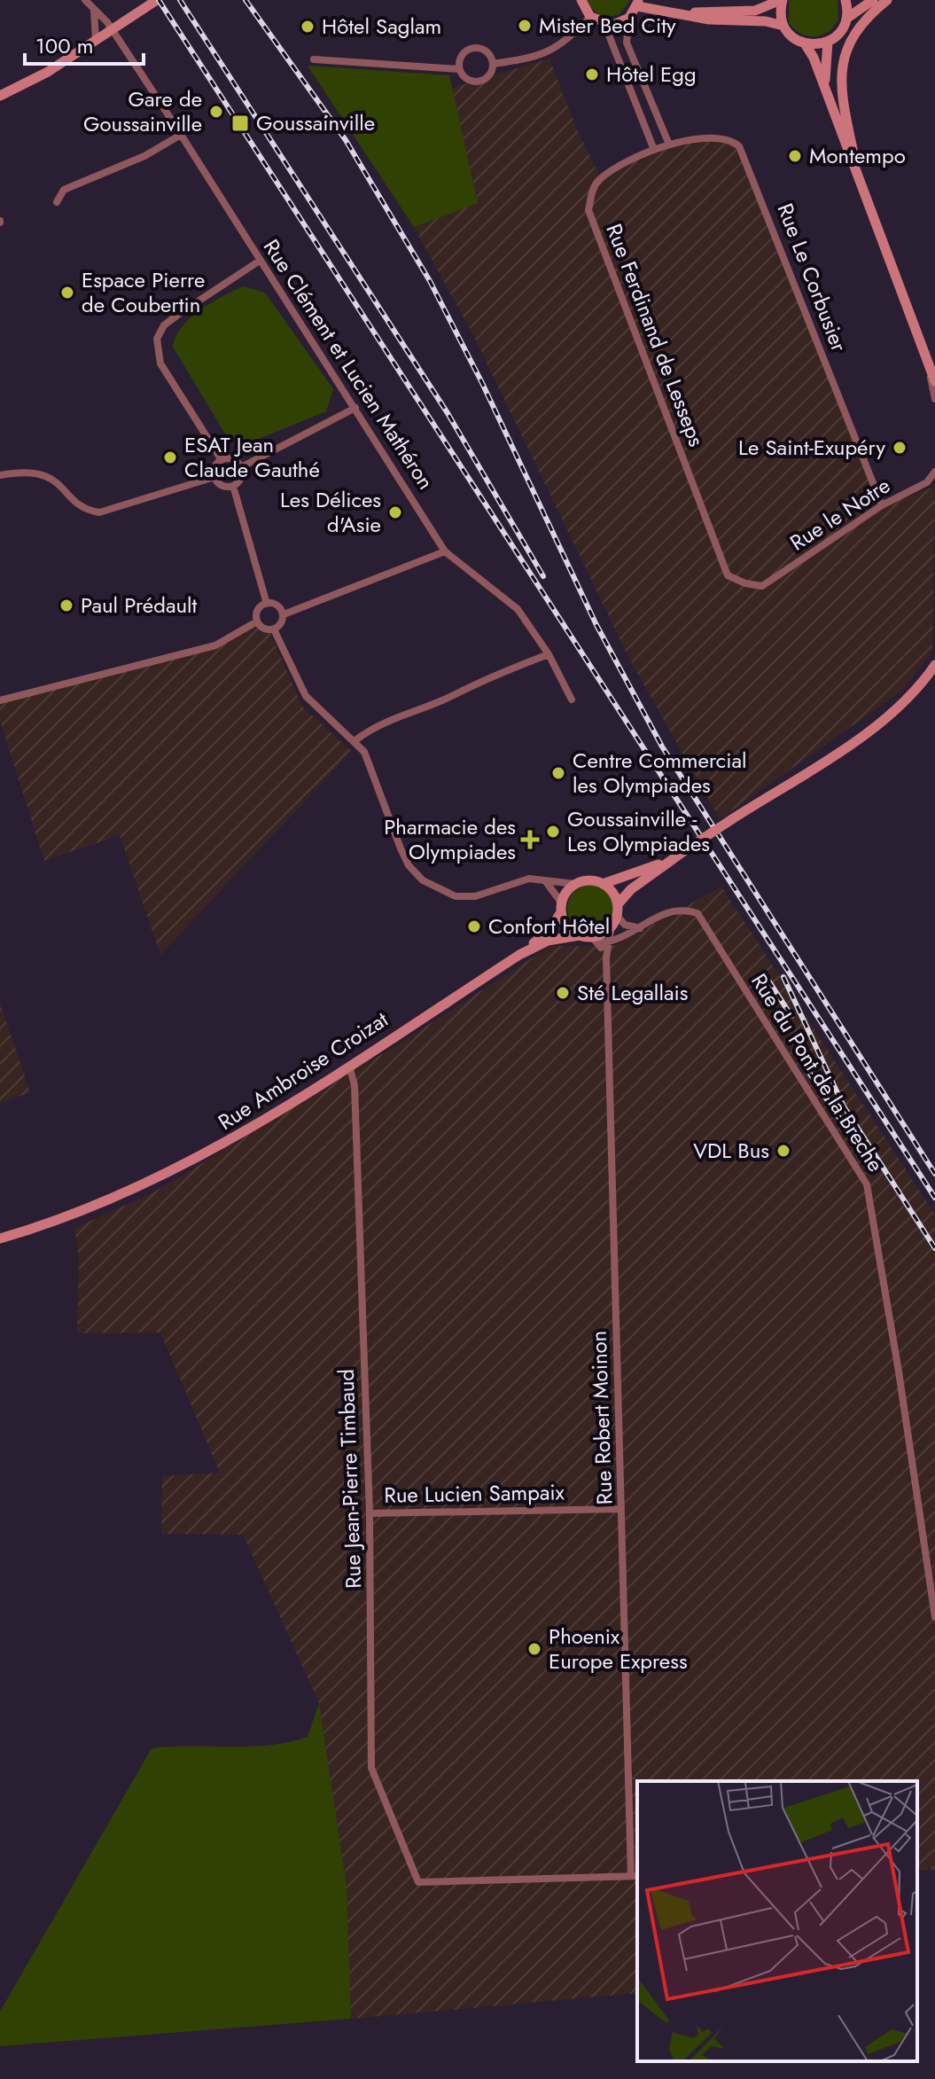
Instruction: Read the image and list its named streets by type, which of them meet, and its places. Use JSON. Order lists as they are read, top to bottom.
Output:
{
  "streets": {
    "main road": ["Rue Ambroise Croizat"],
    "street": [
      "Rue Le Corbusier",
      "Rue Ferdinand de Lesseps",
      "Rue Clément et Lucien Mathéron",
      "Rue le Notre",
      "Rue du Pont de la Breche",
      "Rue Robert Moinon",
      "Rue Jean-Pierre Timbaud",
      "Rue Lucien Sampaix"
    ]
  },
  "crossings": [
    ["Rue Le Corbusier", "Rue Ferdinand de Lesseps"],
    ["Rue Le Corbusier", "Rue le Notre"],
    ["Rue Ferdinand de Lesseps", "Rue le Notre"],
    ["Rue Ambroise Croizat", "Rue Jean-Pierre Timbaud"],
    ["Rue du Pont de la Breche", "Rue Robert Moinon"],
    ["Rue Robert Moinon", "Rue Jean-Pierre Timbaud"],
    ["Rue Robert Moinon", "Rue Lucien Sampaix"],
    ["Rue Jean-Pierre Timbaud", "Rue Lucien Sampaix"]
  ],
  "places": {
    "other": [
      "Mister Bed City",
      "Hôtel Saglam",
      "Hôtel Egg",
      "Gare de Goussainville",
      "Montempo",
      "Espace Pierre de Coubertin",
      "Le Saint-Exupéry",
      "ESAT Jean Claude Gauthé",
      "Les Délices d'Asie",
      "Paul Prédault",
      "Centre Commercial les Olympiades",
      "Goussainville - Les Olympiades",
      "Confort Hôtel",
      "Sté Legallais",
      "VDL Bus",
      "Phoenix Europe Express"
    ],
    "transit": ["Goussainville"],
    "health": ["Pharmacie des Olympiades"]
  },
  "scale_bar": "100 m"
}
